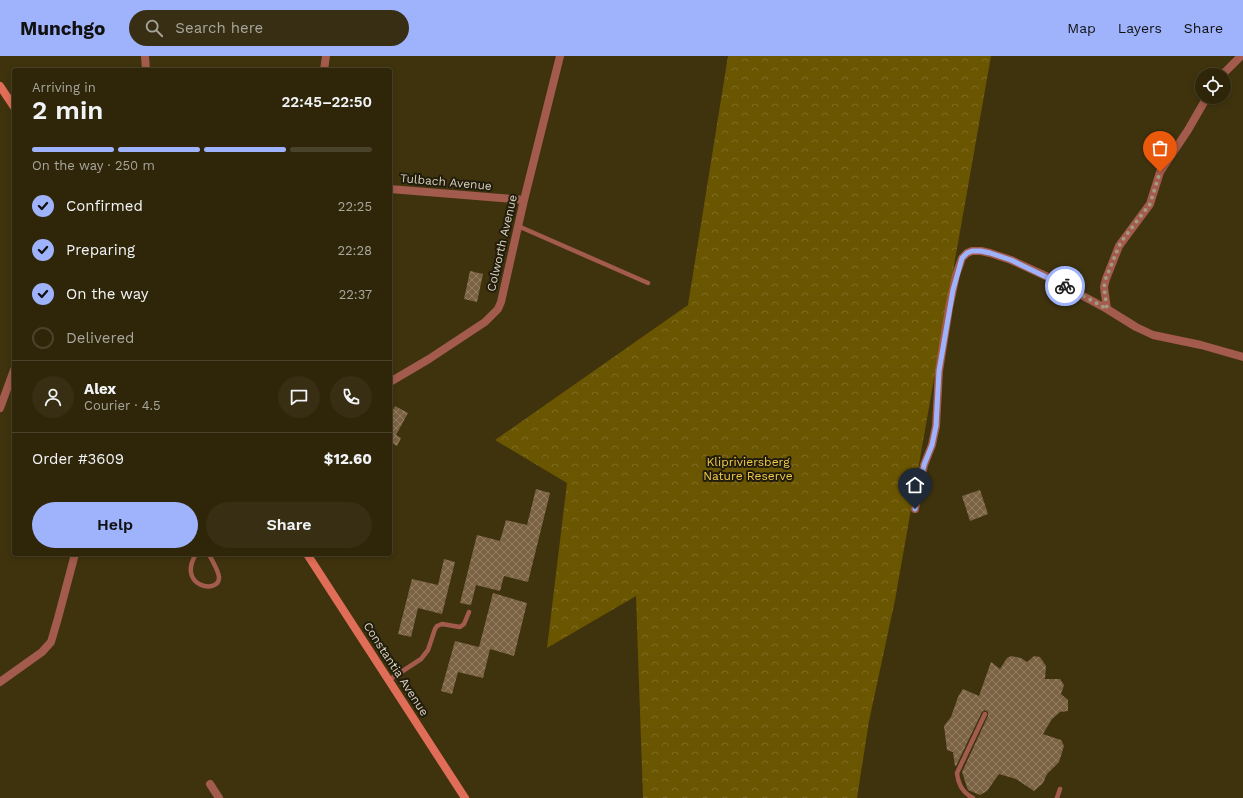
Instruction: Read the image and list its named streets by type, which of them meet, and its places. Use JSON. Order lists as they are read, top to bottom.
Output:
{
  "streets": {
    "street": ["Tulbach Avenue", "Colworth Avenue", "Constantia Avenue"]
  },
  "crossings": [
    ["Tulbach Avenue", "Colworth Avenue"]
  ],
  "parks": ["Klipriviersberg Nature Reserve"],
  "page": {
    "header": "Munchgo",
    "search": "Search here",
    "nav": ["Map", "Layers", "Share"],
    "heading": ["2 min", "Arriving in", "22:45–22:50"],
    "panel": [
      "Alex",
      "Courier · 4.5",
      "Order #3609",
      "$12.60"
    ],
    "bar": "On the way · 250 m",
    "list": [
      ["Confirmed", "22:25"],
      ["Preparing", "22:28"],
      ["On the way", "22:37"],
      "Delivered"
    ],
    "buttons": ["Help", "Share"]
  }
}
